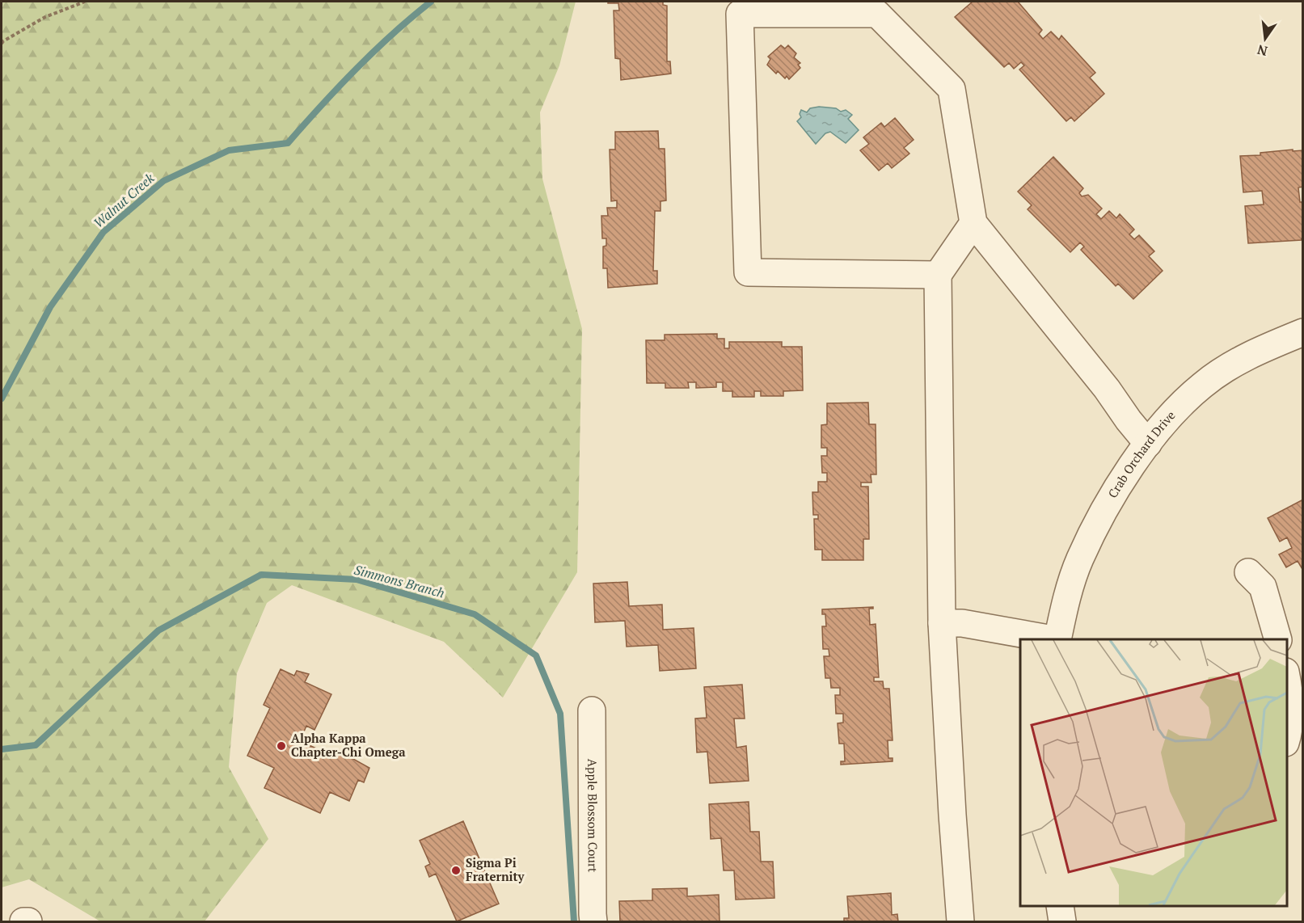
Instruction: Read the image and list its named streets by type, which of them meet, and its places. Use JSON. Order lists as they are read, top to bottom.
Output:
{
  "streets": {
    "street": ["Crab Orchard Drive", "Apple Blossom Court"]
  },
  "water": ["Walnut Creek", "Simmons Branch"],
  "places": ["Alpha Kappa Chapter-Chi Omega", "Sigma Pi Fraternity"],
  "north": "bottom"
}
